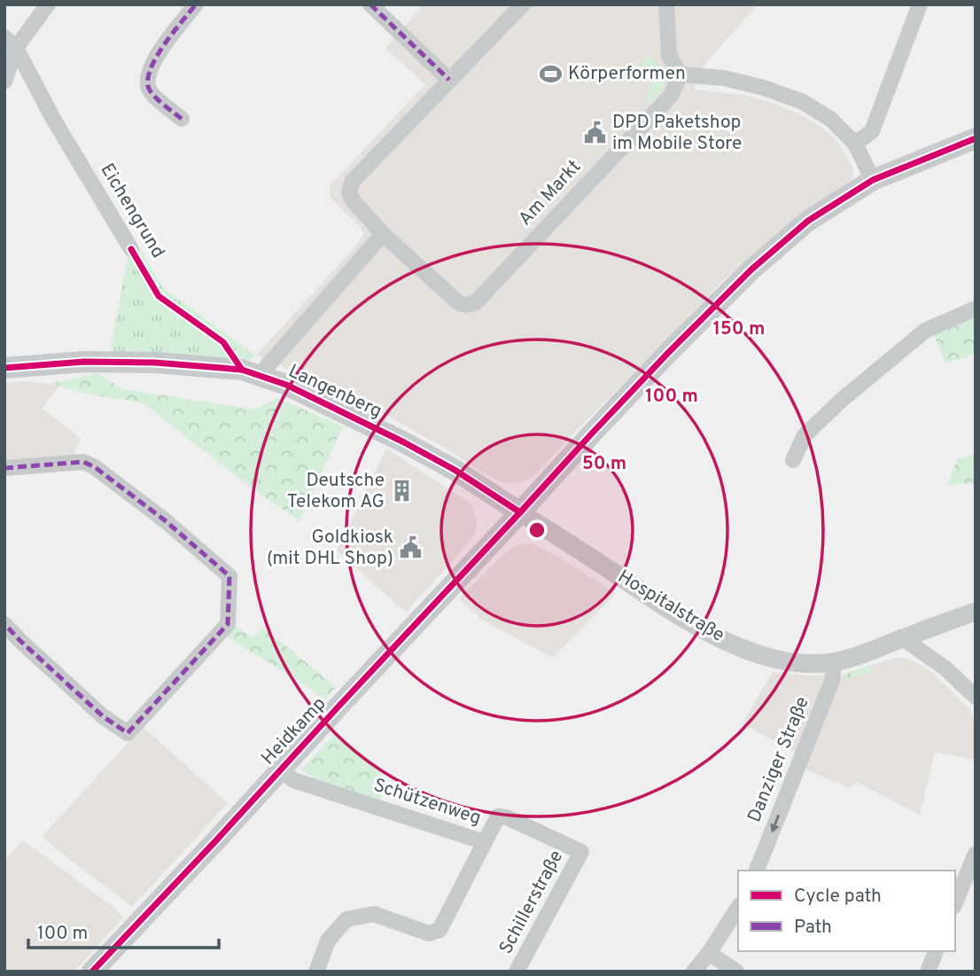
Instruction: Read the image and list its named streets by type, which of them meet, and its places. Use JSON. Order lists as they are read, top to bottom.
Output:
{
  "streets": {
    "main road": ["Langenberg", "Heidkamp"],
    "street": [
      "Am Markt",
      "Eichengrund",
      "Hospitalstraße",
      "Danziger Straße",
      "Schützenweg",
      "Schillerstraße"
    ]
  },
  "crossings": [
    ["Langenberg", "Hospitalstraße"],
    ["Langenberg", "Heidkamp"],
    ["Hospitalstraße", "Heidkamp"],
    ["Hospitalstraße", "Danziger Straße"],
    ["Heidkamp", "Schützenweg"],
    ["Schützenweg", "Schillerstraße"]
  ],
  "one_way": ["Danziger Straße"],
  "places": {
    "sports": ["Körperformen"],
    "public building": ["DPD Paketshop im Mobile Store", "Goldkiosk (mit DHL Shop)"],
    "building": ["Deutsche Telekom AG"]
  },
  "legend": ["Cycle path", "Path"],
  "scale_bar": "100 m",
  "rings": ["150 m", "100 m", "50 m"]
}
